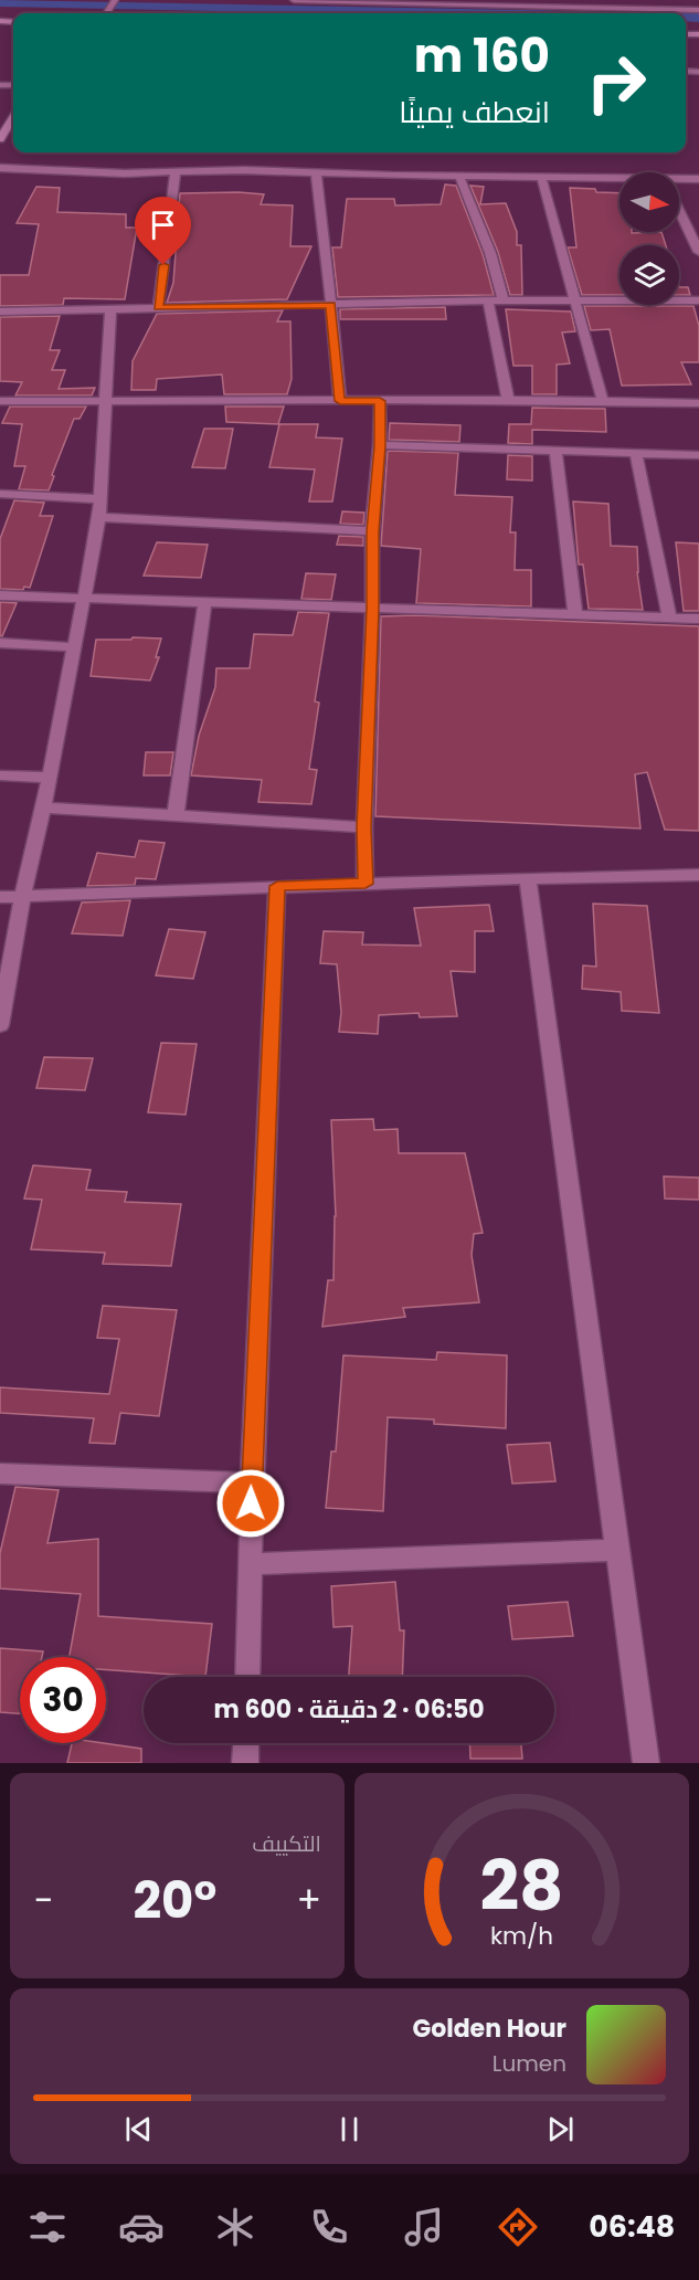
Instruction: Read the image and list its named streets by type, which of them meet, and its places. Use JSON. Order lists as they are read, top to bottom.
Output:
{
  "north": "right",
  "page": {
    "turn": ["160 m", "انعطف يمينًا"],
    "limit": "30",
    "trip": "06:50 · 2 دقيقة · 600 m",
    "tile": "التكييف",
    "heat": ["−", "20°", "+"],
    "song": ["Golden Hour", "Lumen"],
    "tabs": "06:48",
    "gauge": ["28", "km/h"]
  }
}
